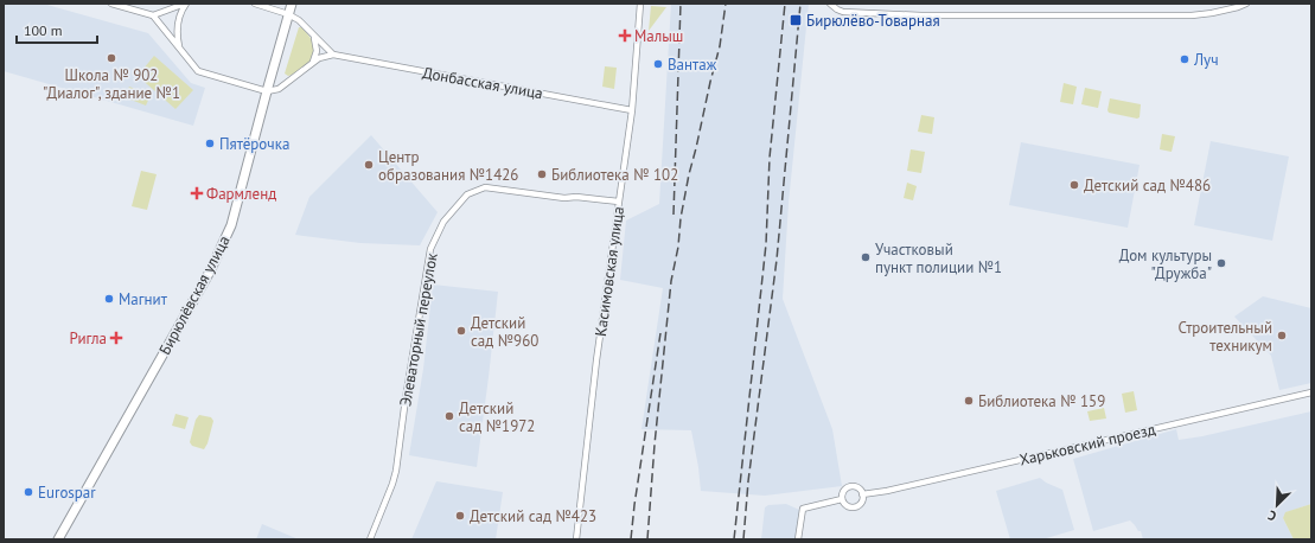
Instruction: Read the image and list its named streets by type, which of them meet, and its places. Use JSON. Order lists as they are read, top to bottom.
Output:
{
  "streets": {
    "street": [
      "Донбасская улица",
      "Касимовская улица",
      "Бирюлёвская улица",
      "Элеваторный переулок",
      "Харьковский проезд"
    ]
  },
  "crossings": [
    ["Донбасская улица", "Касимовская улица"],
    ["Касимовская улица", "Элеваторный переулок"]
  ],
  "places": {
    "transit": ["Бирюлёво-Товарная"],
    "health": ["Малыш", "Фармленд", "Ригла"],
    "other": [
      "Школа № 902 \"Диалог\", здание №1",
      "Луч",
      "Вантаж",
      "Пятёрочка",
      "Центр образования №1426",
      "Библиотека № 102",
      "Детский сад №486",
      "Участковый пункт полиции №1",
      "Дом культуры \"Дружба\"",
      "Магнит",
      "Детский сад №960",
      "Строительный техникум",
      "Библиотека № 159",
      "Детский сад №1972",
      "Eurospar",
      "Детский сад №423"
    ]
  },
  "scale_bar": "100 m",
  "north": "bottom left"
}
